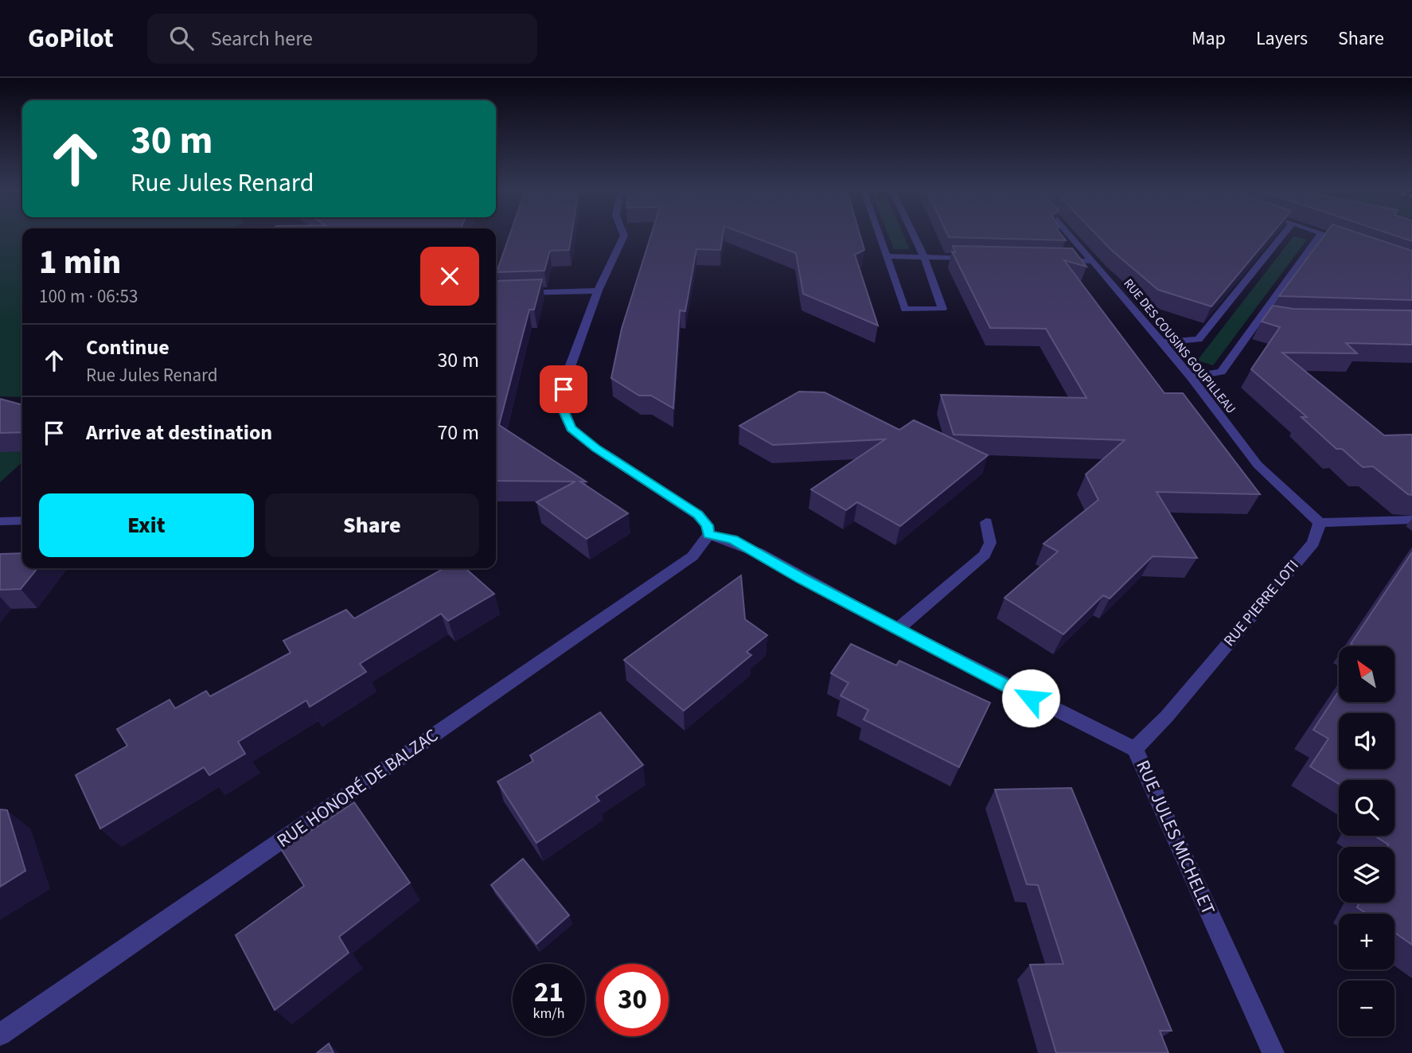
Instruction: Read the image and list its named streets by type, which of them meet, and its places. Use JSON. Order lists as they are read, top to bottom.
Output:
{
  "streets": {
    "street": [
      "RUE DES COUSINS GOUPILLEAU",
      "RUE PIERRE LOTI",
      "RUE HONORÉ DE BALZAC",
      "RUE JULES MICHELET"
    ]
  },
  "crossings": [
    ["RUE DES COUSINS GOUPILLEAU", "RUE PIERRE LOTI"],
    ["RUE PIERRE LOTI", "RUE JULES MICHELET"],
    ["RUE HONORÉ DE BALZAC", "RUE JULES MICHELET"]
  ],
  "north": "top left",
  "page": {
    "header": "GoPilot",
    "search": "Search here",
    "nav": ["Map", "Layers", "Share"],
    "turn": ["30 m", "Rue Jules Renard"],
    "heading": ["1 min", "100 m · 06:53"],
    "list": [
      {
        "name": "Continue",
        "note": "Rue Jules Renard",
        "value": "30 m"
      },
      {
        "name": "Arrive at destination",
        "value": "70 m"
      }
    ],
    "buttons": ["Exit", "Share"],
    "map_buttons": ["+", "−"],
    "speed": "21 km/h",
    "limit": "30"
  }
}
